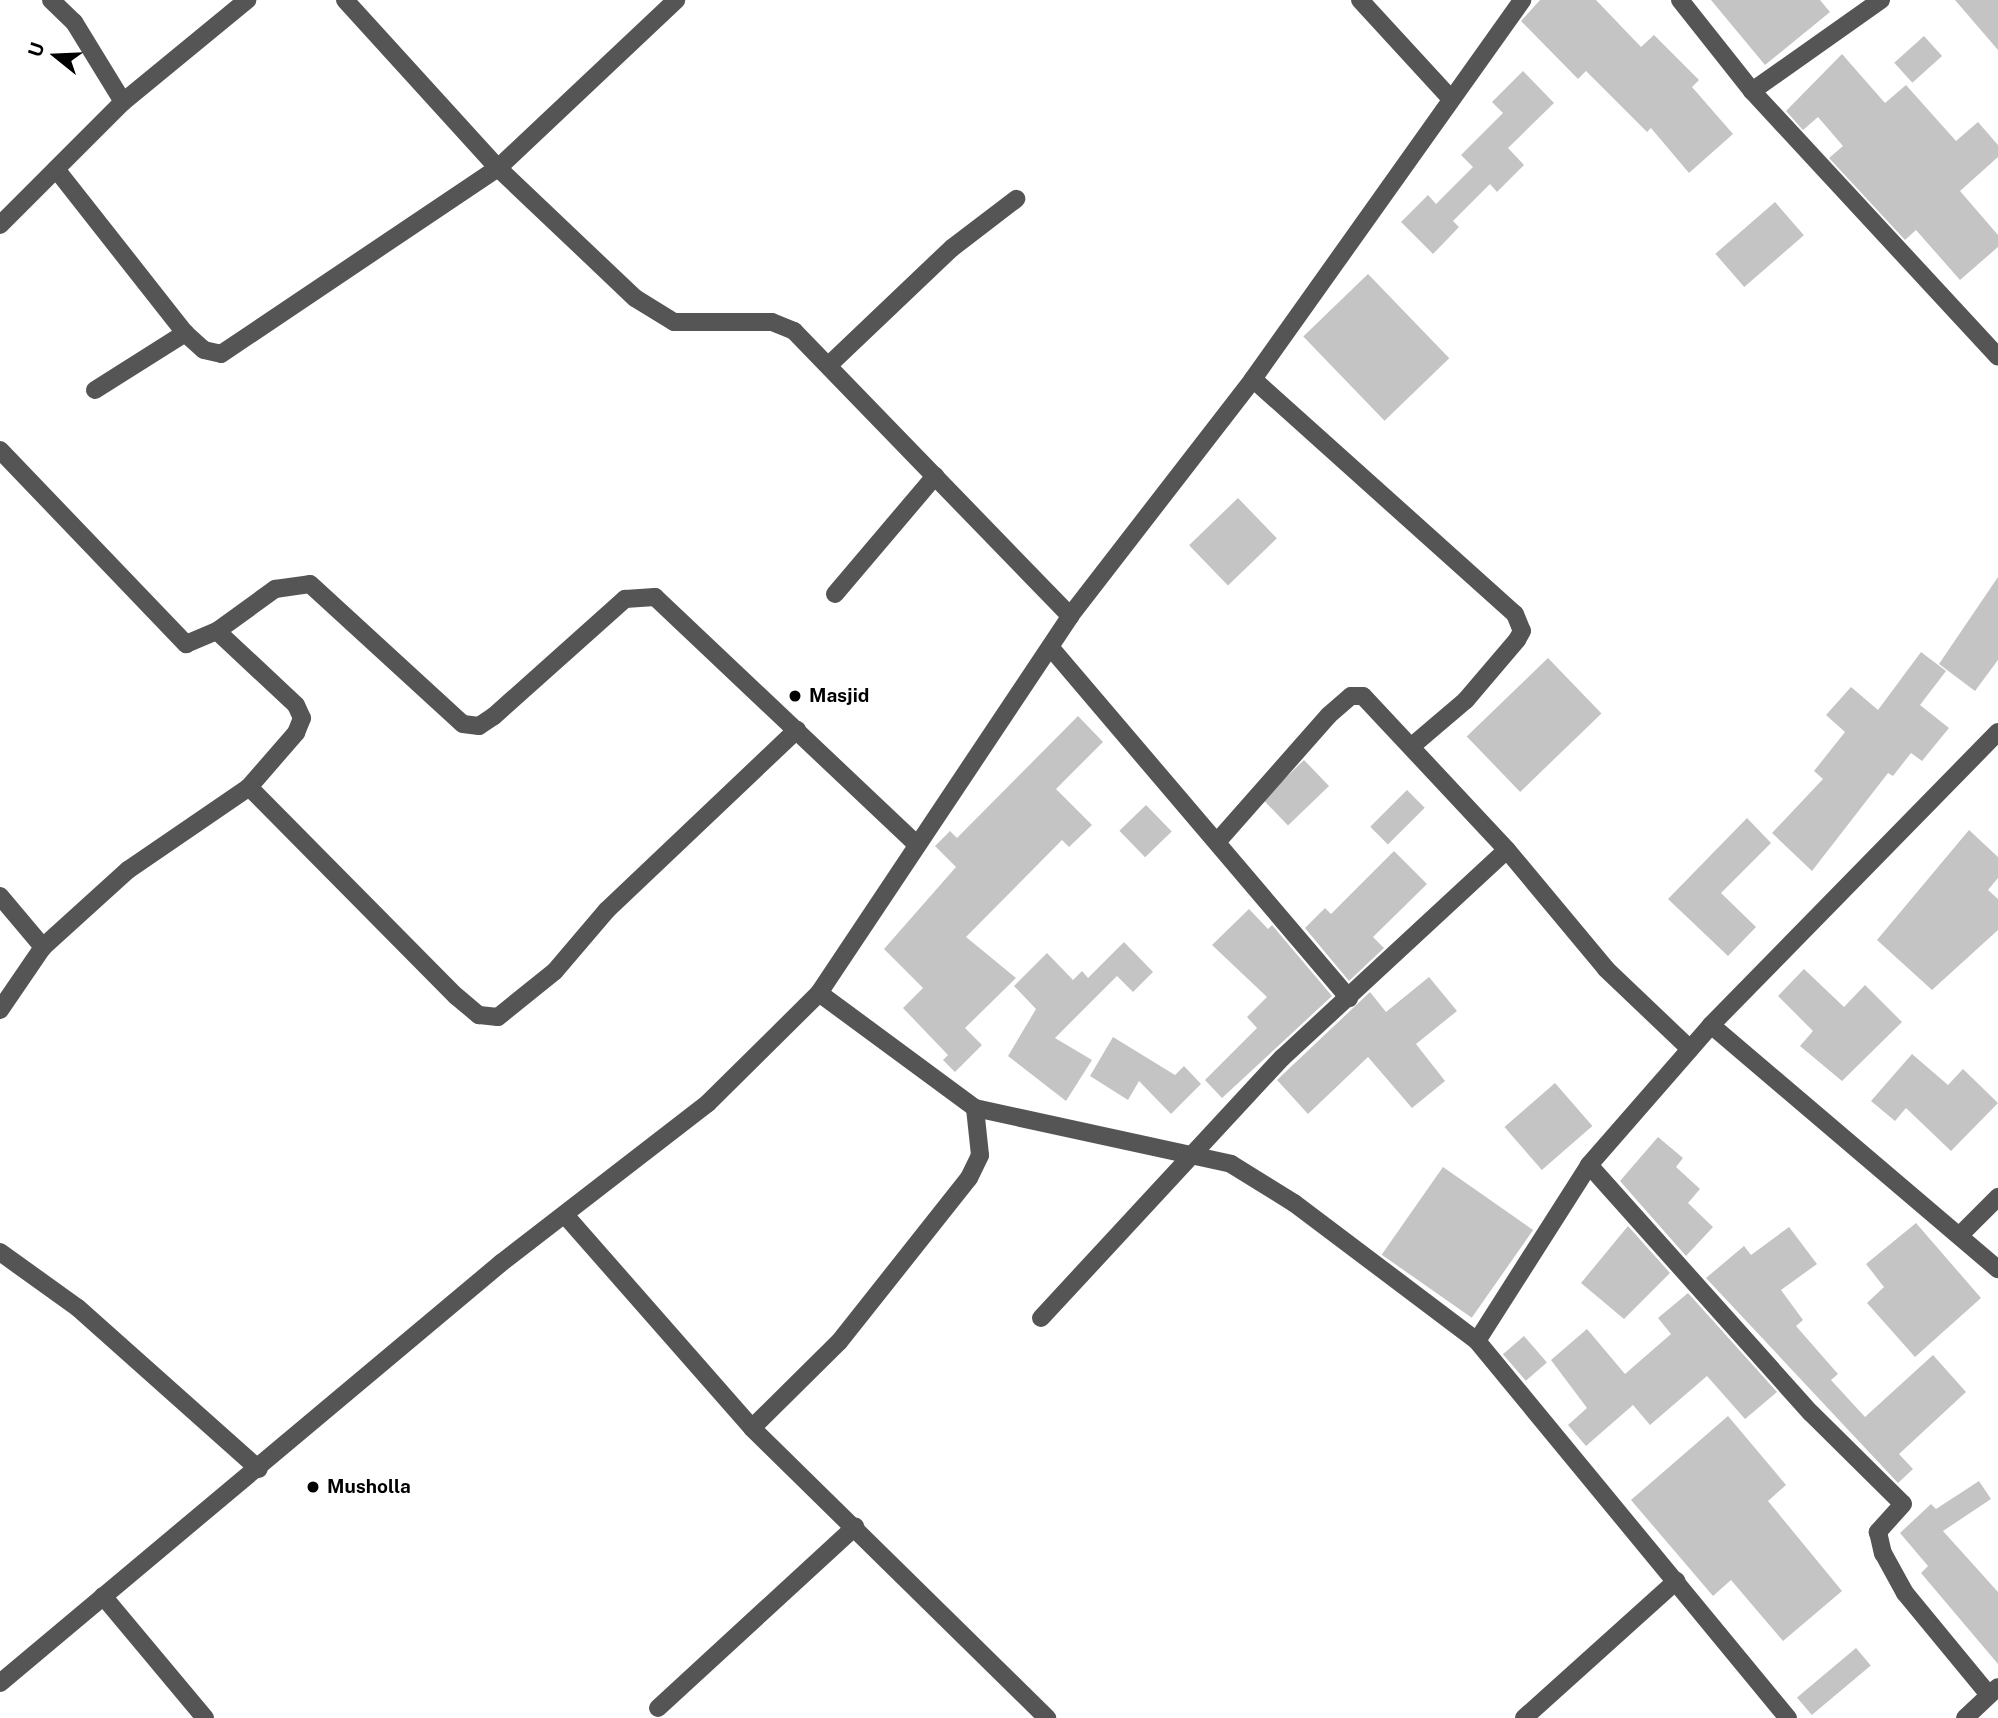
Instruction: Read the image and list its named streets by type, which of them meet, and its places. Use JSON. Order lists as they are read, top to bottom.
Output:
{
  "places": ["Masjid", "Musholla"],
  "north": "left"
}
